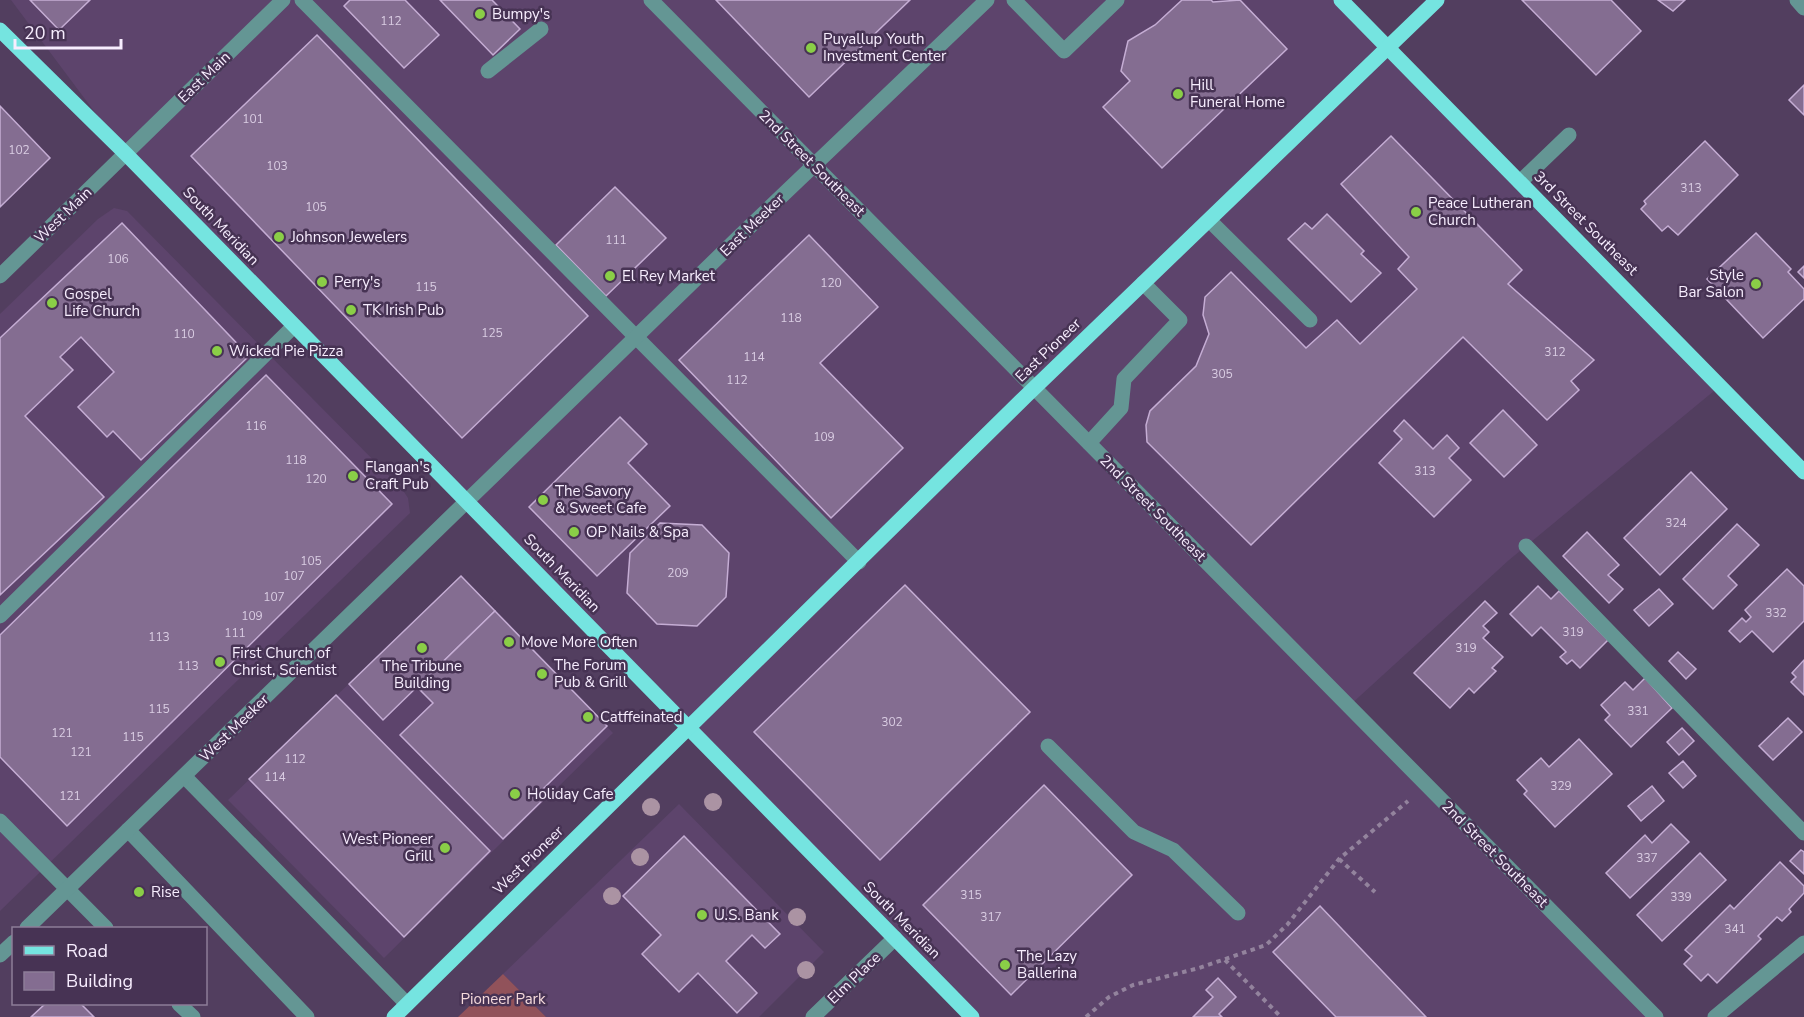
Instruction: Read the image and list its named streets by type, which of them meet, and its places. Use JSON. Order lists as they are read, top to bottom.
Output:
{
  "streets": {
    "main road": [
      "3rd Street Southeast",
      "South Meridian",
      "East Pioneer",
      "West Pioneer"
    ],
    "street": [
      "East Main",
      "2nd Street Southeast",
      "West Main",
      "East Meeker",
      "West Meeker",
      "Elm Place"
    ]
  },
  "crossings": [
    ["East Main", "West Main"],
    ["East Main", "South Meridian"],
    ["2nd Street Southeast", "East Meeker"],
    ["2nd Street Southeast", "East Pioneer"],
    ["West Main", "South Meridian"],
    ["3rd Street Southeast", "East Pioneer"],
    ["East Meeker", "South Meridian"],
    ["East Meeker", "West Meeker"],
    ["South Meridian", "East Pioneer"],
    ["South Meridian", "West Meeker"],
    ["South Meridian", "West Pioneer"],
    ["South Meridian", "Elm Place"],
    ["East Pioneer", "West Pioneer"]
  ],
  "parks": ["Pioneer Park"],
  "places": [
    "Bumpy's",
    "Puyallup Youth Investment Center",
    "Hill Funeral Home",
    "Peace Lutheran Church",
    "Johnson Jewelers",
    "El Rey Market",
    "Perry's",
    "Style Bar Salon",
    "Gospel Life Church",
    "TK Irish Pub",
    "Wicked Pie Pizza",
    "Flangan's Craft Pub",
    "The Savory & Sweet Cafe",
    "OP Nails & Spa",
    "Move More Often",
    "The Tribune Building",
    "First Church of Christ, Scientist",
    "The Forum Pub & Grill",
    "Catffeinated",
    "Holiday Cafe",
    "West Pioneer Grill",
    "Rise",
    "U.S. Bank",
    "The Lazy Ballerina"
  ],
  "house_numbers": [
    "112",
    "101",
    "102",
    "103",
    "313",
    "105",
    "111",
    "106",
    "120",
    "115",
    "118",
    "125",
    "110",
    "312",
    "114",
    "305",
    "112",
    "116",
    "109",
    "118",
    "313",
    "120",
    "324",
    "105",
    "209",
    "107",
    "107",
    "332",
    "109",
    "319",
    "111",
    "113",
    "319",
    "113",
    "115",
    "331",
    "302",
    "121",
    "115",
    "121",
    "112",
    "114",
    "329",
    "121",
    "337",
    "315",
    "339",
    "317",
    "341"
  ],
  "legend": ["Road", "Building"],
  "scale_bar": "20 m"
}
